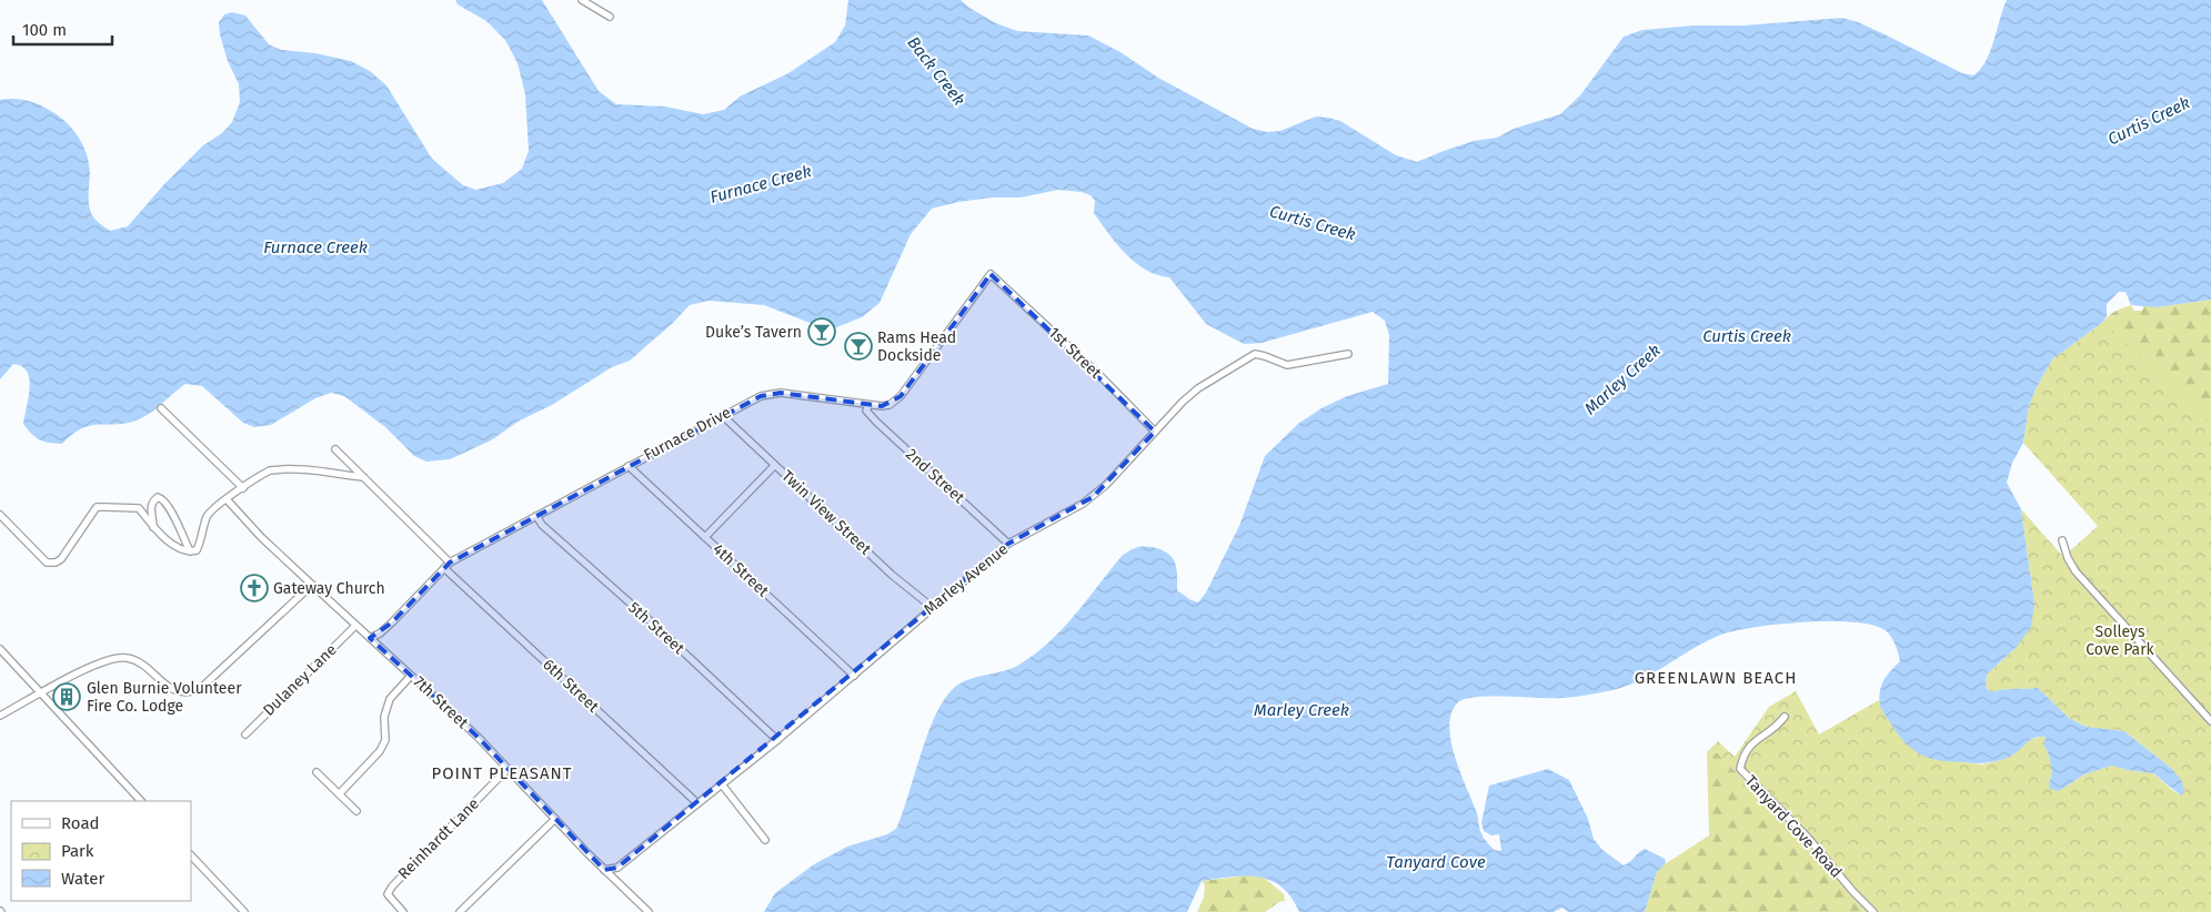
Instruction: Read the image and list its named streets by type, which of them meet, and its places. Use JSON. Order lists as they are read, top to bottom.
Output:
{
  "streets": {
    "street": [
      "1st Street",
      "Furnace Drive",
      "2nd Street",
      "Twin View Street",
      "4th Street",
      "Marley Avenue",
      "5th Street",
      "Dulaney Lane",
      "6th Street",
      "7th Street",
      "Tanyard Cove Road",
      "Reinhardt Lane"
    ]
  },
  "crossings": [
    ["1st Street", "Furnace Drive"],
    ["1st Street", "Marley Avenue"],
    ["Furnace Drive", "2nd Street"],
    ["Furnace Drive", "Twin View Street"],
    ["Furnace Drive", "4th Street"],
    ["Furnace Drive", "5th Street"],
    ["Furnace Drive", "6th Street"],
    ["Furnace Drive", "7th Street"],
    ["2nd Street", "Marley Avenue"],
    ["Twin View Street", "Marley Avenue"],
    ["4th Street", "Marley Avenue"],
    ["Marley Avenue", "5th Street"],
    ["Marley Avenue", "6th Street"],
    ["Marley Avenue", "7th Street"],
    ["Dulaney Lane", "7th Street"],
    ["7th Street", "Reinhardt Lane"]
  ],
  "districts": ["GREENLAWN BEACH", "POINT PLEASANT"],
  "water": [
    "Back Creek",
    "Curtis Creek",
    "Furnace Creek",
    "Marley Creek",
    "Tanyard Cove"
  ],
  "parks": ["Solleys Cove Park"],
  "places": {
    "bar": ["Duke’s Tavern", "Rams Head Dockside"],
    "church": ["Gateway Church"],
    "building": ["Glen Burnie Volunteer Fire Co. Lodge"]
  },
  "legend": ["Road", "Park", "Water"],
  "scale_bar": "100 m"
}
